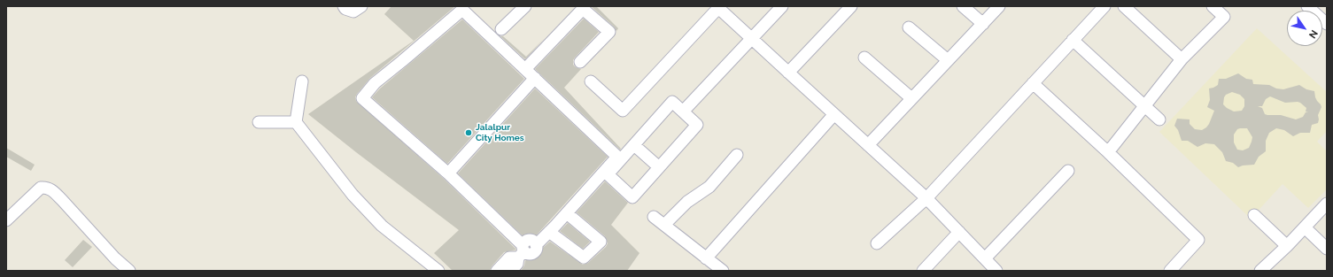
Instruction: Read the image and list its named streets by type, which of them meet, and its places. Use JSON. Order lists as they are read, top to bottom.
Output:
{
  "places": ["Jalalpur City Homes"],
  "north": "bottom right"
}
